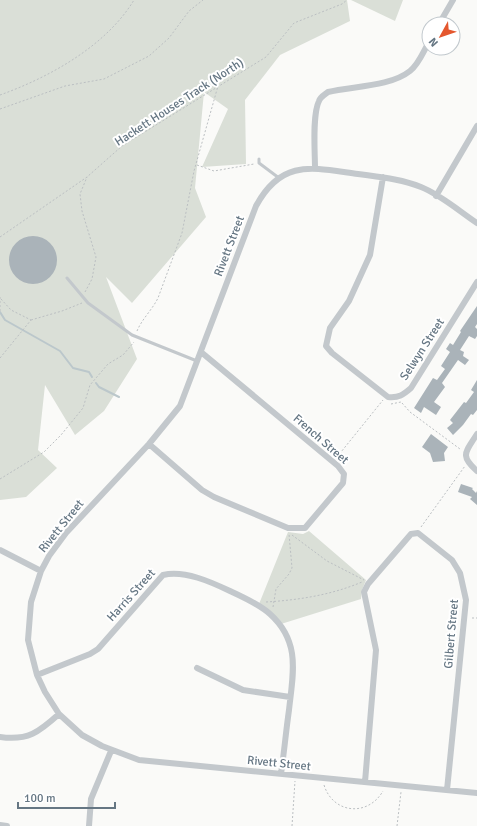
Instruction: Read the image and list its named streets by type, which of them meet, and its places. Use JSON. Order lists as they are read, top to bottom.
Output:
{
  "streets": {
    "street": [
      "Rivett Street",
      "Selwyn Street",
      "French Street",
      "Harris Street",
      "Gilbert Street"
    ],
    "path": ["Hackett Houses Track (North)"]
  },
  "crossings": [
    ["Rivett Street", "Selwyn Street"],
    ["Rivett Street", "French Street"],
    ["Rivett Street", "Harris Street"],
    ["Rivett Street", "Gilbert Street"]
  ],
  "scale_bar": "100 m",
  "north": "bottom left"
}
